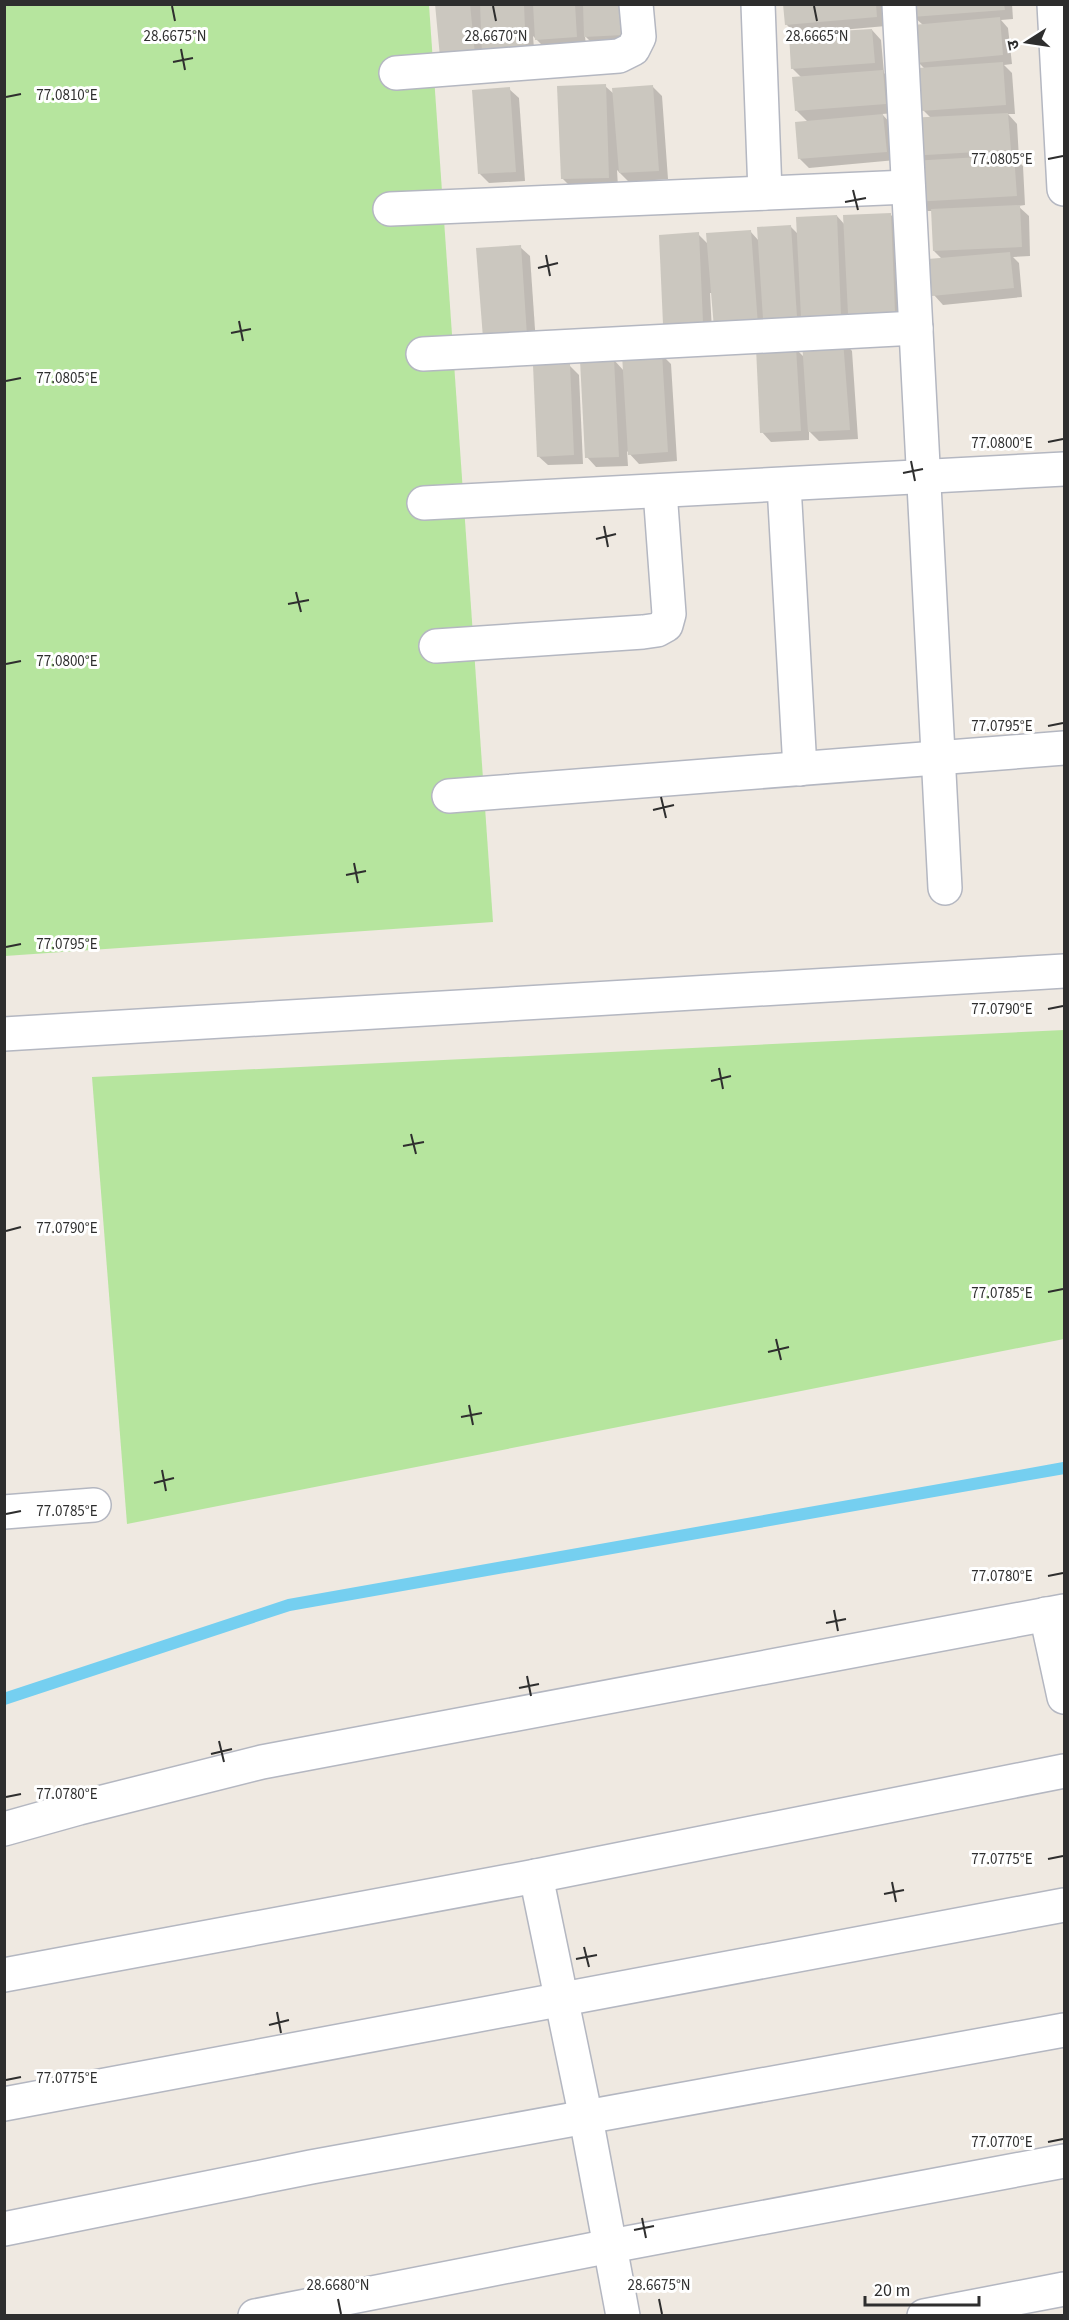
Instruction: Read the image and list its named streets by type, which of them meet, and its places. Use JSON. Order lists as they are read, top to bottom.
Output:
{
  "scale_bar": "20 m",
  "north": "left",
  "coordinates": [
    "28.6675°N",
    "28.6670°N",
    "28.6665°N",
    "77.0810°E",
    "77.0805°E",
    "77.0800°E",
    "77.0795°E",
    "77.0790°E",
    "77.0785°E",
    "77.0780°E",
    "77.0775°E",
    "77.0770°E",
    "28.6680°N"
  ]
}
